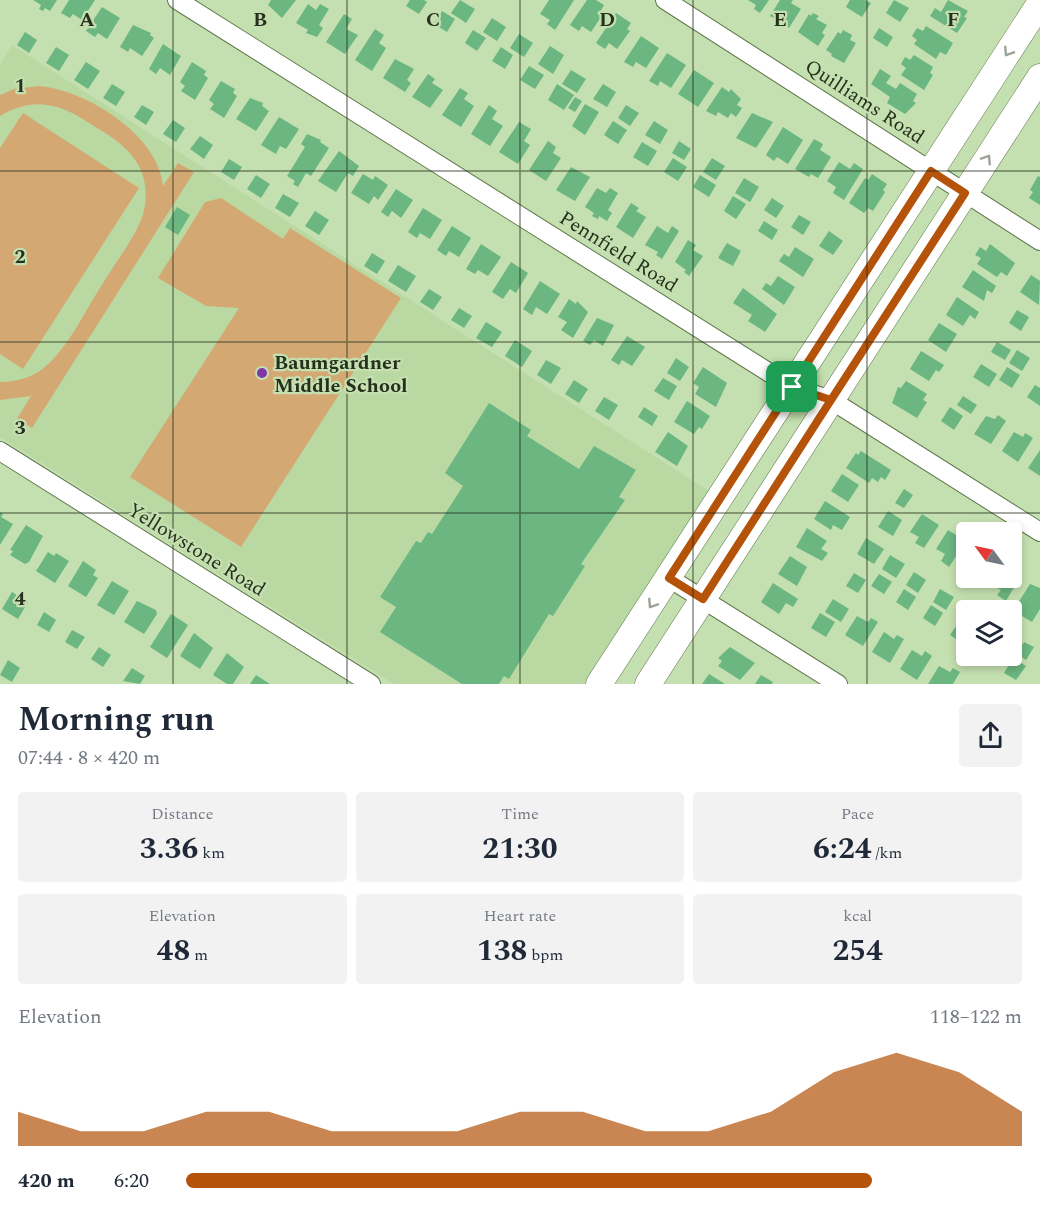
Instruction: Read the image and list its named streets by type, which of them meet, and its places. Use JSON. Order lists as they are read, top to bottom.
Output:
{
  "streets": {
    "street": ["Quilliams Road", "Pennfield Road", "Yellowstone Road"]
  },
  "places": ["Baumgardner Middle School"],
  "north": "top left",
  "page": {
    "heading": ["Morning run", "07:44 · 8 × 420 m"],
    "stats": [
      ["Distance", "3.36 km"],
      ["Time", "21:30"],
      ["Pace", "6:24 /km"],
      ["Elevation", "48 m"],
      ["Heart rate", "138 bpm"],
      ["kcal", "254"]
    ],
    "chart": ["Elevation", "118–122 m"],
    "list": [
      {
        "name": "420 m",
        "note": "6:20"
      }
    ]
  },
  "grid": {
    "columns": [
      "A",
      "B",
      "C",
      "D",
      "E",
      "F"
    ],
    "rows": [
      "1",
      "2",
      "3",
      "4"
    ]
  }
}
